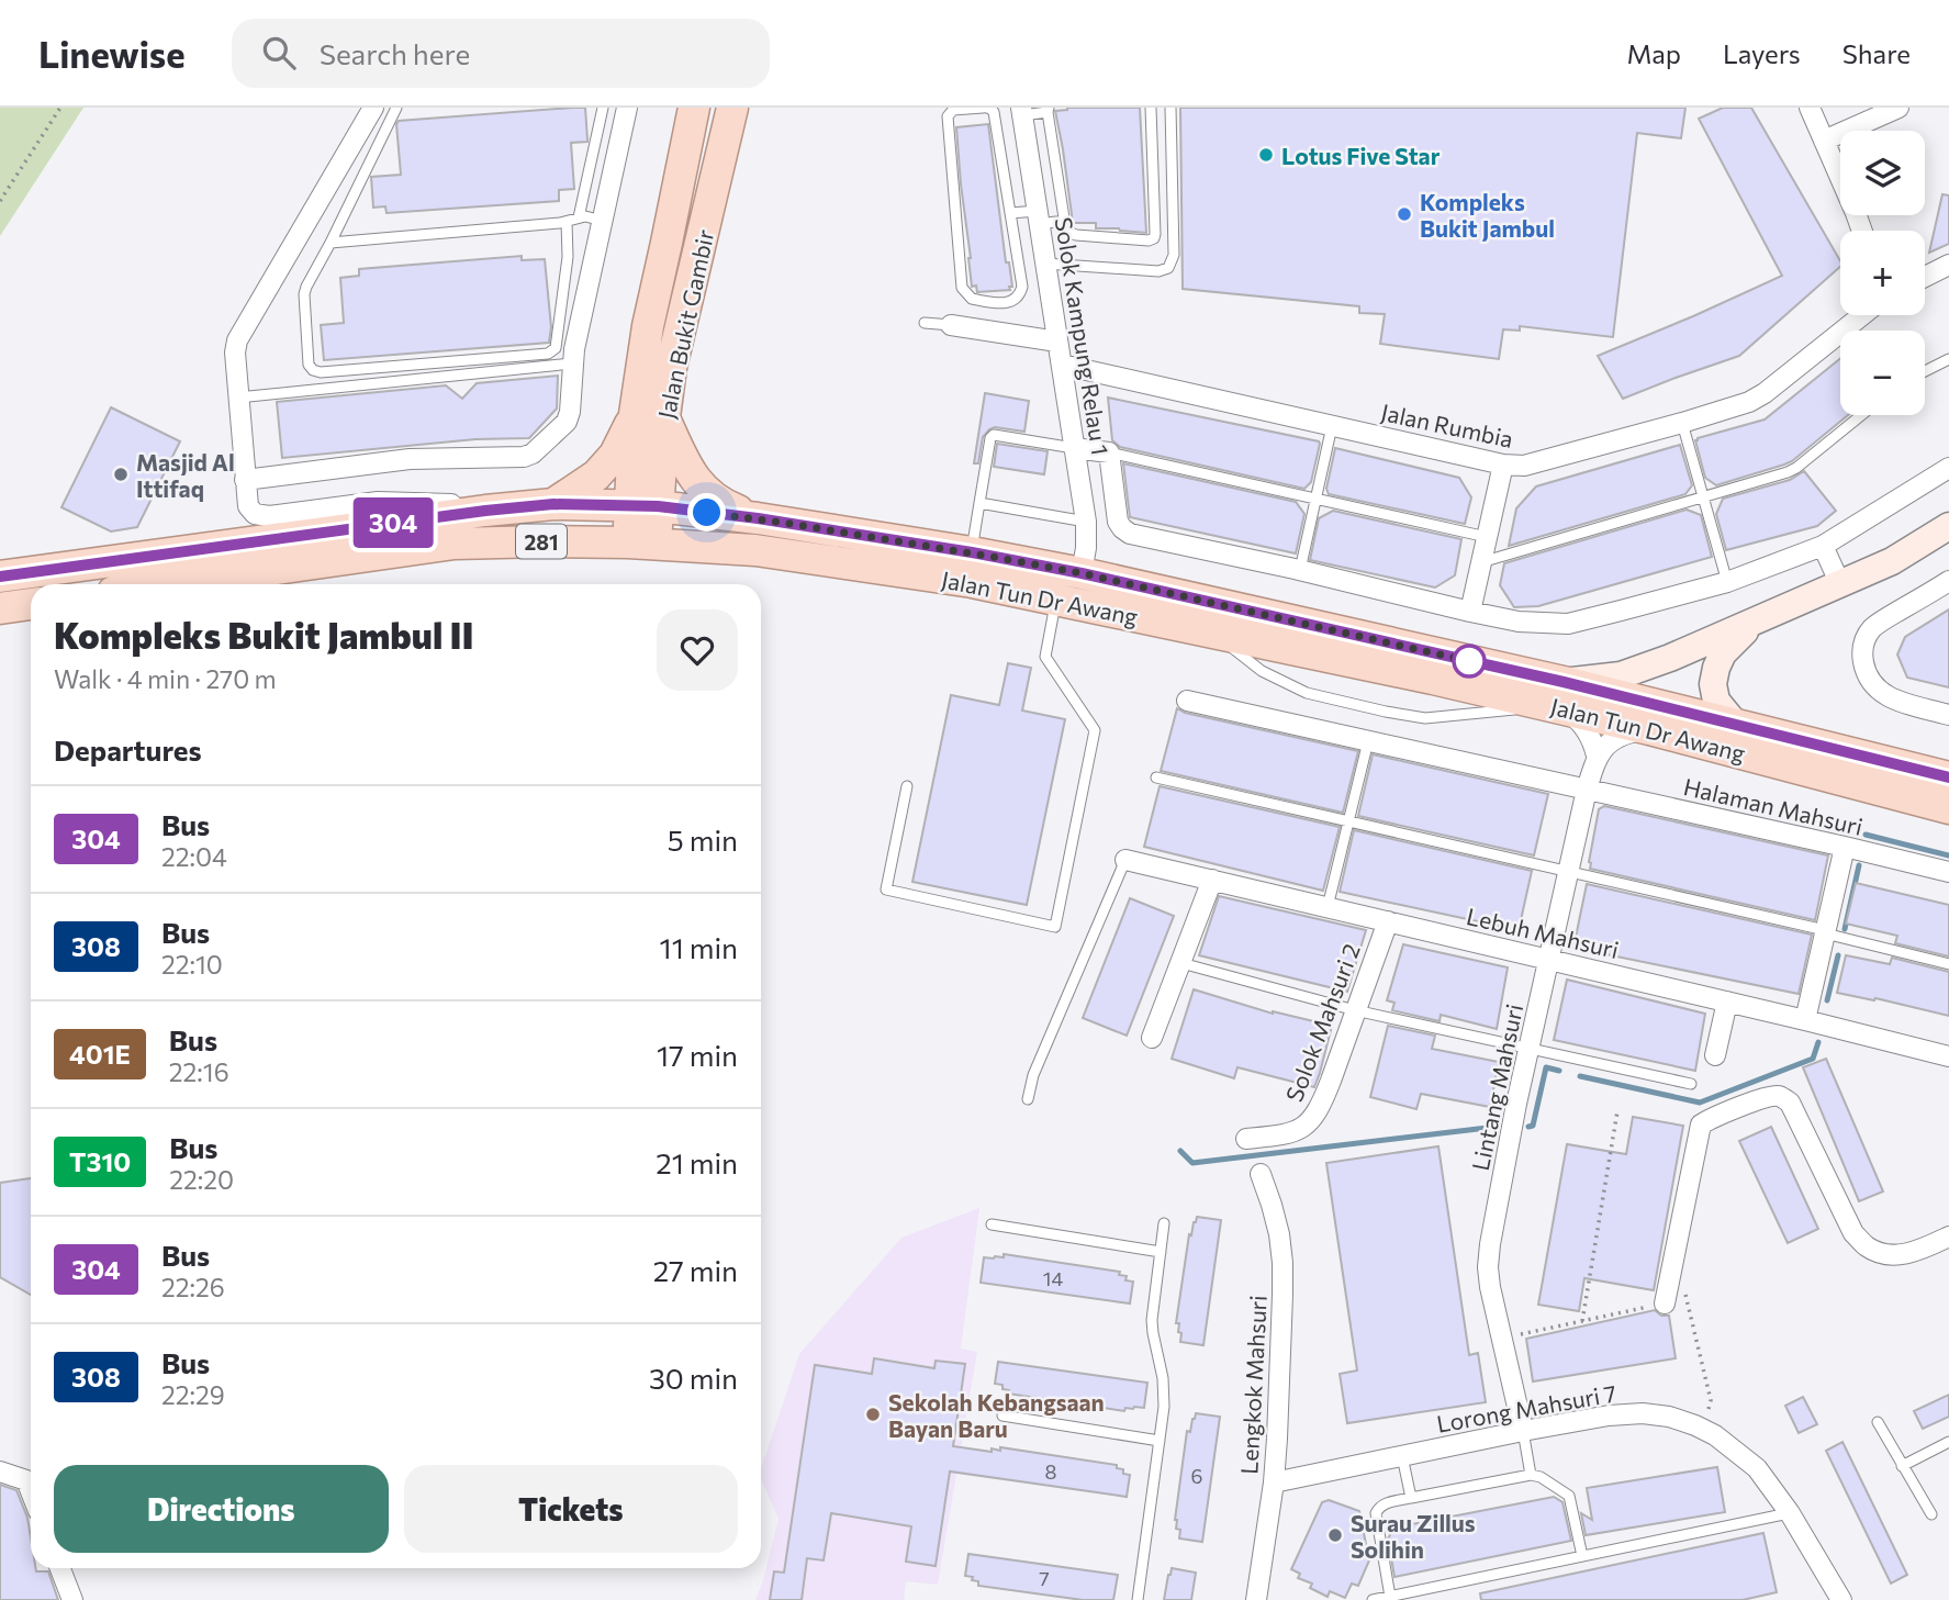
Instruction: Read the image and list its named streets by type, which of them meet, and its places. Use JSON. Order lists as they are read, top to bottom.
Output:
{
  "streets": {
    "main road": ["Jalan Bukit Gambir", "281", "Jalan Tun Dr Awang"],
    "street": [
      "Solok Kampung Relau 1",
      "Jalan Rumbia",
      "Halaman Mahsuri",
      "Lebuh Mahsuri",
      "Solok Mahsuri 2",
      "Lintang Mahsuri",
      "Lengkok Mahsuri",
      "Lorong Mahsuri 7"
    ]
  },
  "crossings": [
    ["Jalan Bukit Gambir", "Jalan Tun Dr Awang"],
    ["Solok Kampung Relau 1", "Jalan Rumbia"],
    ["Solok Kampung Relau 1", "Jalan Tun Dr Awang"],
    ["Halaman Mahsuri", "Lintang Mahsuri"],
    ["Lebuh Mahsuri", "Solok Mahsuri 2"],
    ["Lebuh Mahsuri", "Lintang Mahsuri"],
    ["Lintang Mahsuri", "Lorong Mahsuri 7"],
    ["Lengkok Mahsuri", "Lorong Mahsuri 7"]
  ],
  "places": [
    "Lotus Five Star",
    "Kompleks Bukit Jambul",
    "Masjid Al Ittifaq",
    "Sekolah Kebangsaan Bayan Baru",
    "Surau Zillus Solihin"
  ],
  "lines": ["bus line 304"],
  "house_numbers": [
    "14",
    "8",
    "6",
    "7"
  ],
  "page": {
    "header": "Linewise",
    "search": "Search here",
    "nav": ["Map", "Layers", "Share"],
    "on_map": "304",
    "map_buttons": ["+", "−"],
    "heading": [
      ["Kompleks Bukit Jambul II", "Walk · 4 min · 270 m"],
      "Departures"
    ],
    "list": [
      {
        "mark": "304",
        "name": "Bus",
        "note": "22:04",
        "value": "5 min"
      },
      {
        "mark": "308",
        "name": "Bus",
        "note": "22:10",
        "value": "11 min"
      },
      {
        "mark": "401E",
        "name": "Bus",
        "note": "22:16",
        "value": "17 min"
      },
      {
        "mark": "T310",
        "name": "Bus",
        "note": "22:20",
        "value": "21 min"
      },
      {
        "mark": "304",
        "name": "Bus",
        "note": "22:26",
        "value": "27 min"
      },
      {
        "mark": "308",
        "name": "Bus",
        "note": "22:29",
        "value": "30 min"
      }
    ],
    "buttons": ["Directions", "Tickets"]
  }
}
